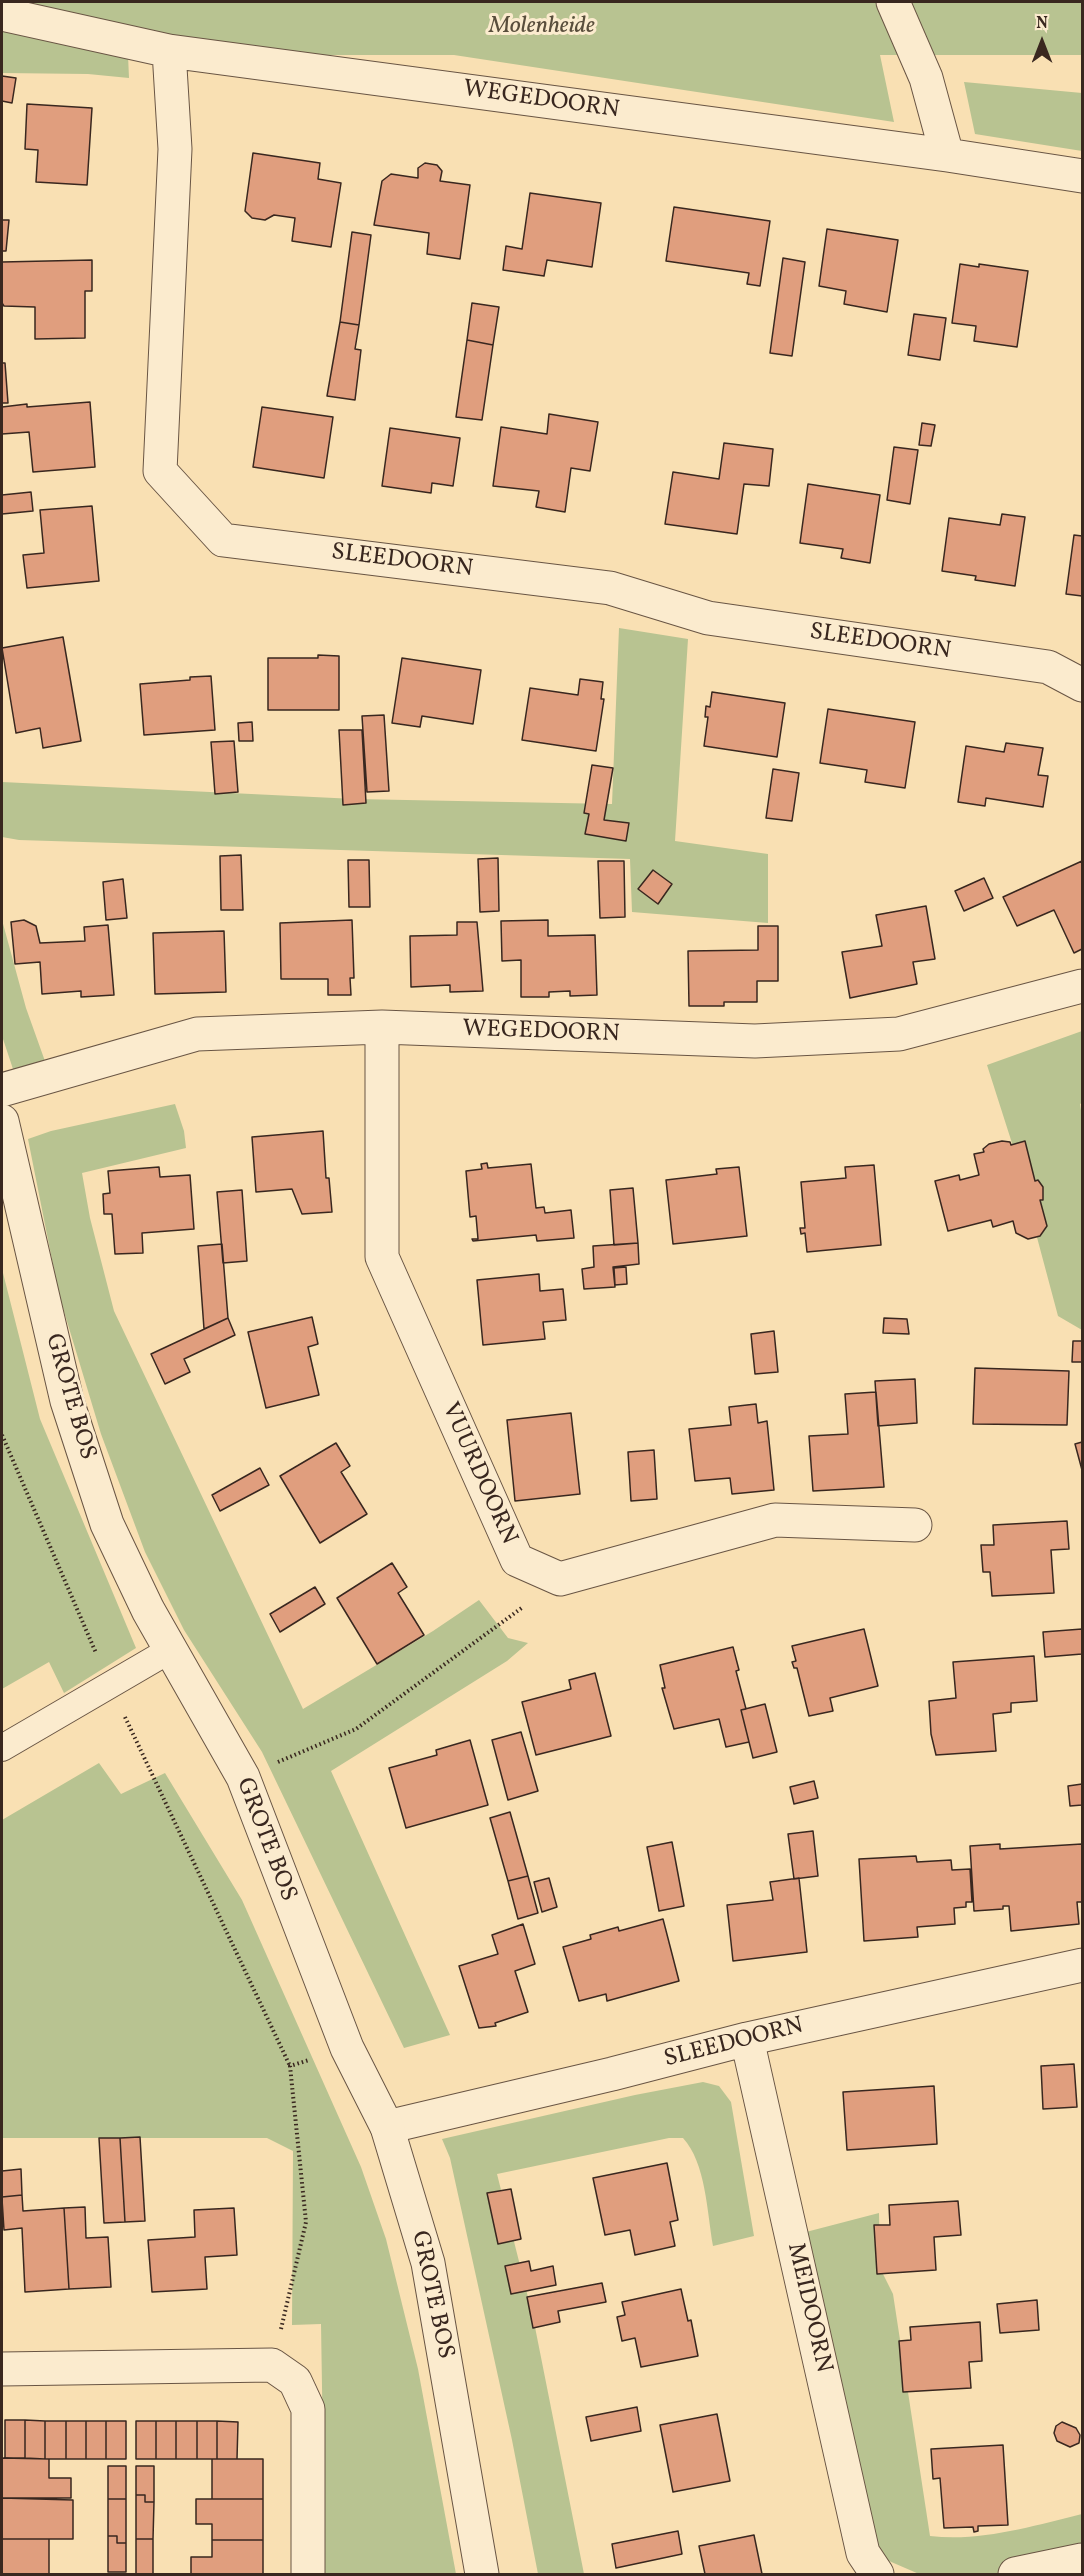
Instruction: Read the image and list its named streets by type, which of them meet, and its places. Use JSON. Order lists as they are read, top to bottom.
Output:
{
  "streets": {
    "street": [
      "WEGEDOORN",
      "SLEEDOORN",
      "GROTE BOS",
      "VUURDOORN",
      "MEIDOORN"
    ]
  },
  "crossings": [
    ["WEGEDOORN", "SLEEDOORN"],
    ["WEGEDOORN", "VUURDOORN"],
    ["SLEEDOORN", "GROTE BOS"],
    ["SLEEDOORN", "MEIDOORN"]
  ],
  "parks": ["Molenheide"],
  "north": "top"
}
